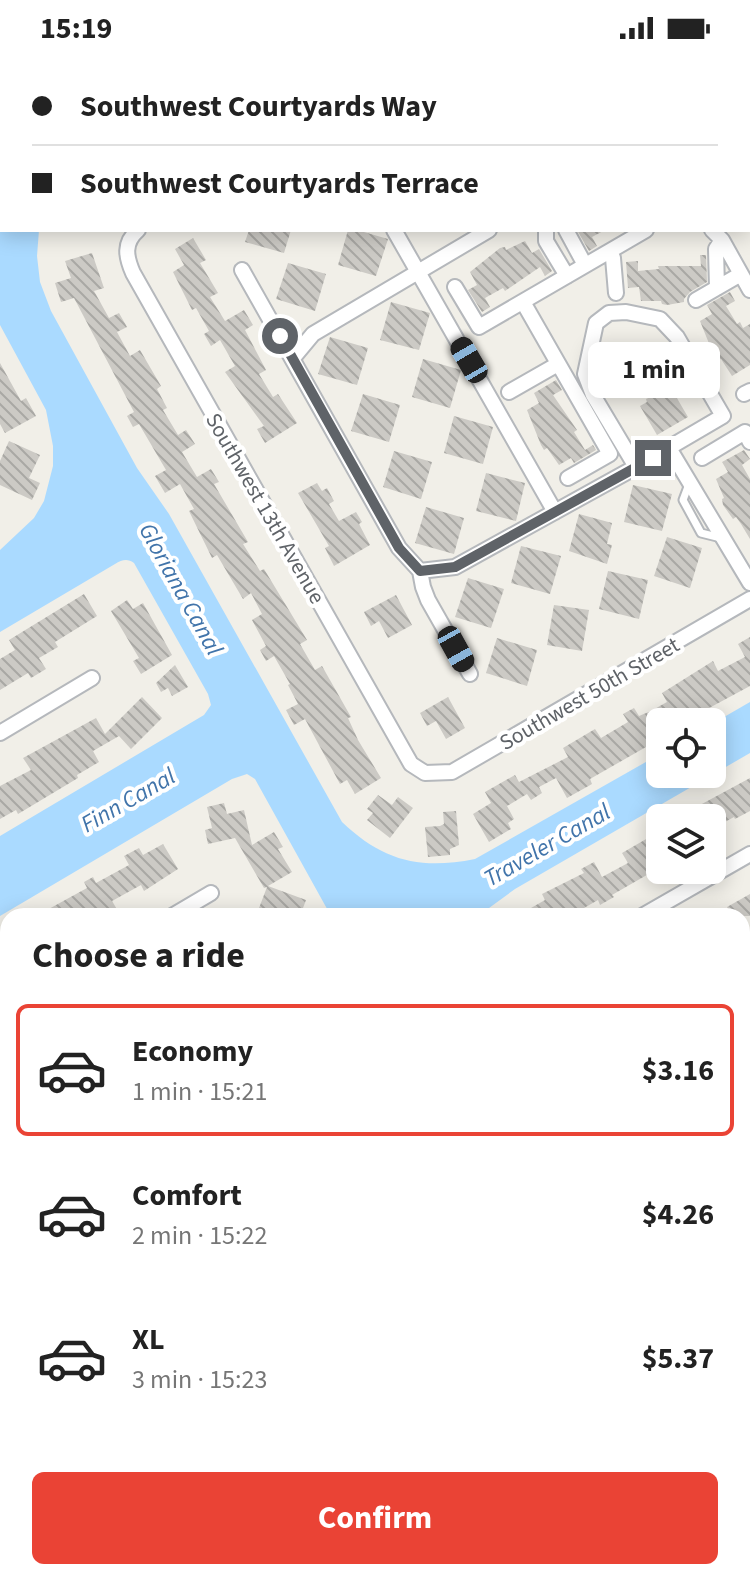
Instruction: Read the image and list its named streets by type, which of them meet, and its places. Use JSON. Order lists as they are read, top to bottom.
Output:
{
  "streets": {
    "street": ["Southwest 13th Avenue", "Southwest 50th Street"]
  },
  "crossings": [
    ["Southwest 13th Avenue", "Southwest 50th Street"]
  ],
  "water": ["Gloriana Canal", "Finn Canal", "Traveler Canal"],
  "page": {
    "status": "15:19",
    "banner": ["Southwest Courtyards Way", "Southwest Courtyards Terrace"],
    "bubble": "1 min",
    "heading": "Choose a ride",
    "list": [
      {
        "name": "Economy",
        "note": "1 min · 15:21",
        "value": "$3.16"
      },
      {
        "name": "Comfort",
        "note": "2 min · 15:22",
        "value": "$4.26"
      },
      {
        "name": "XL",
        "note": "3 min · 15:23",
        "value": "$5.37"
      }
    ],
    "buttons": "Confirm"
  }
}
